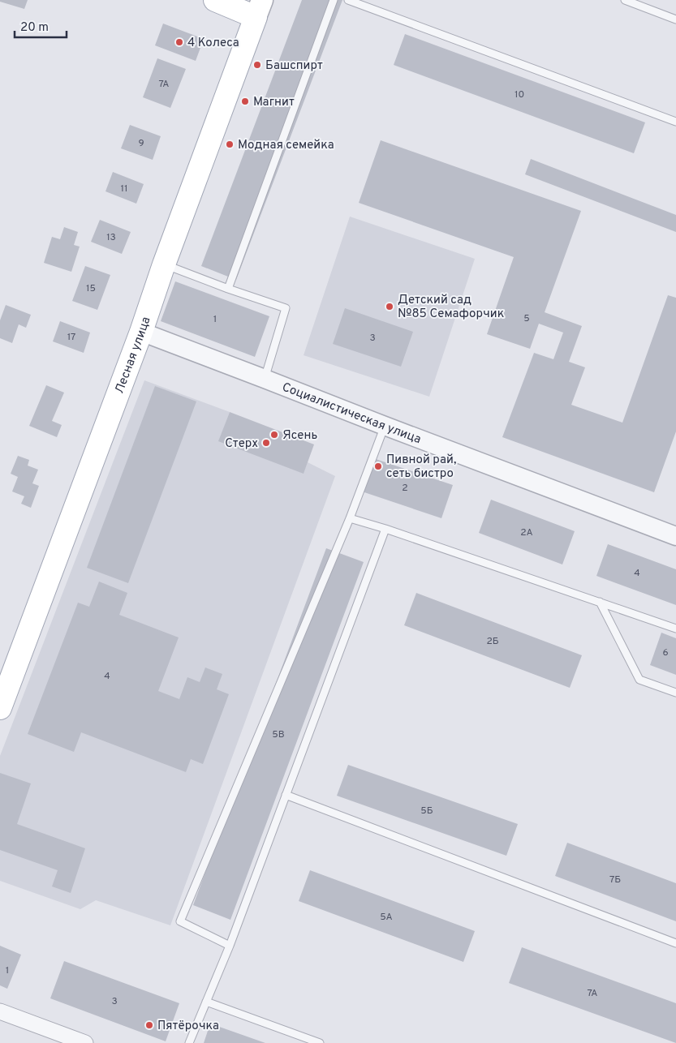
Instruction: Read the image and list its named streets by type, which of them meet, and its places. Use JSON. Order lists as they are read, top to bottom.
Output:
{
  "streets": {
    "main road": ["Лесная улица"],
    "street": ["Социалистическая улица"]
  },
  "crossings": [
    ["Лесная улица", "Социалистическая улица"]
  ],
  "places": [
    "4 Колеса",
    "Башспирт",
    "Магнит",
    "Модная семейка",
    "Детский сад №85 Семафорчик",
    "Ясень",
    "Стерх",
    "Пивной рай, сеть бистро",
    "Пятёрочка"
  ],
  "house_numbers": [
    "7А",
    "10",
    "9",
    "11",
    "13",
    "15",
    "5",
    "1",
    "17",
    "3",
    "2",
    "2А",
    "4",
    "2Б",
    "6",
    "4",
    "5В",
    "5Б",
    "7Б",
    "5А",
    "1",
    "7А",
    "3"
  ],
  "scale_bar": "20 m"
}
